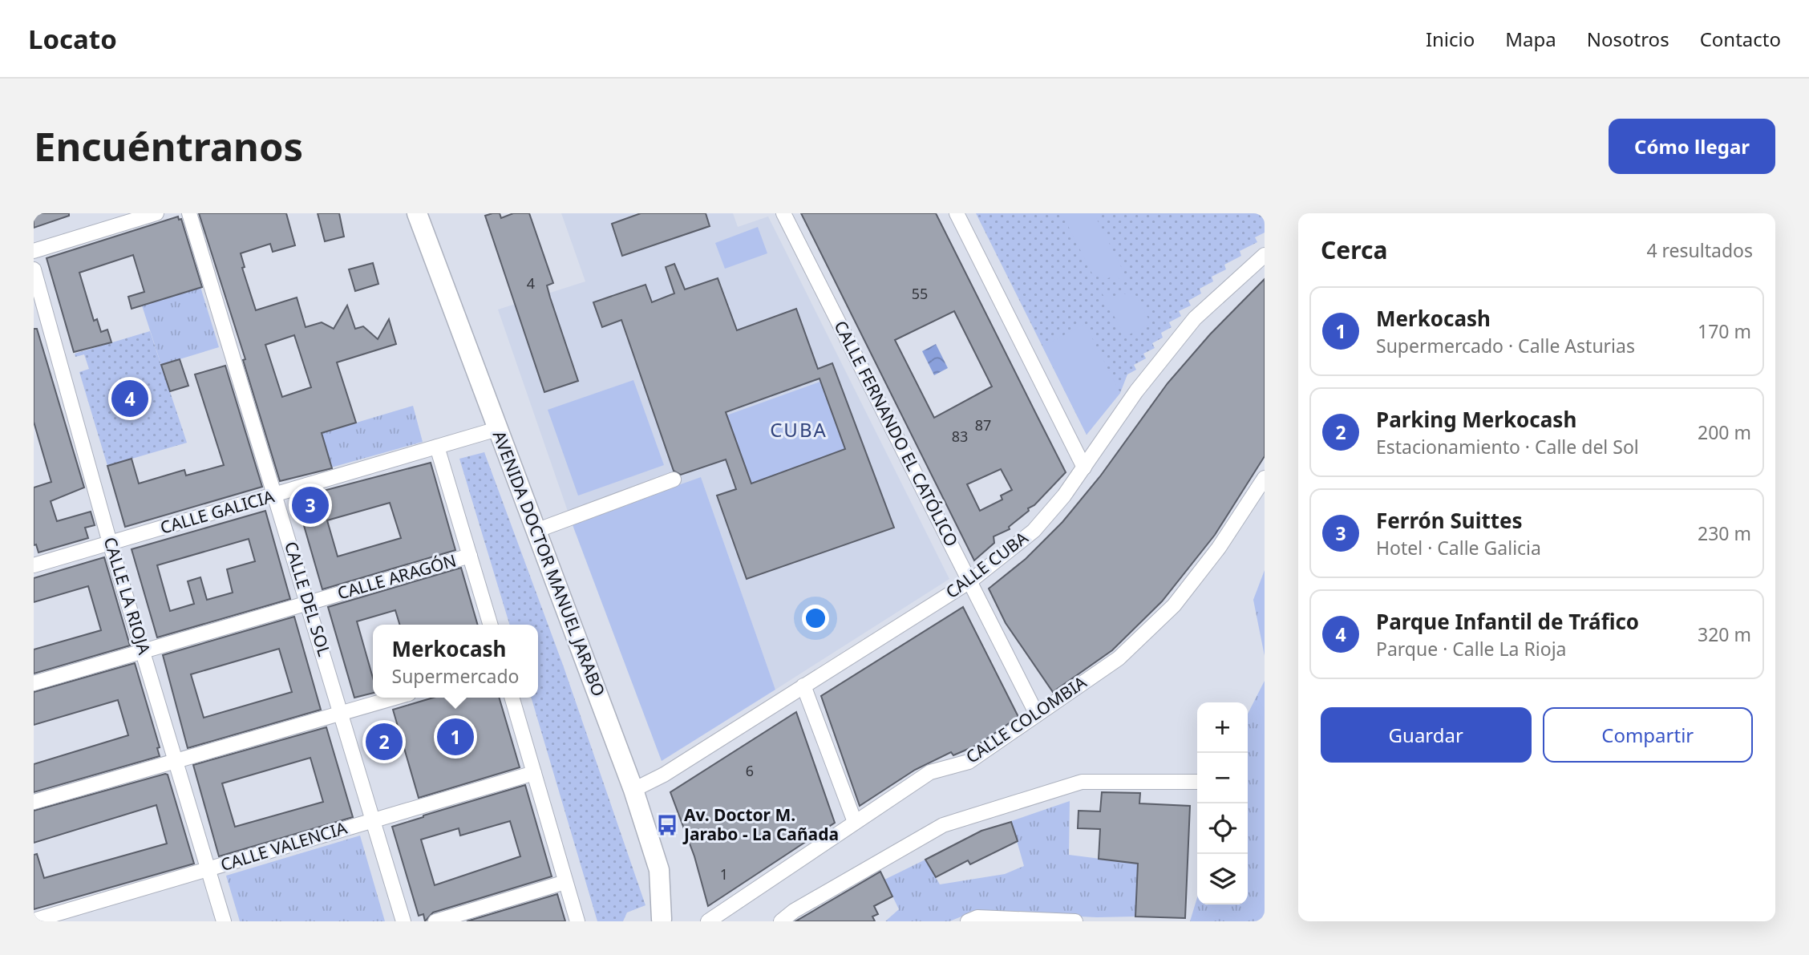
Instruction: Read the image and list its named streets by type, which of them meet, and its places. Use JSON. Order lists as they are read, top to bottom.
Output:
{
  "streets": {
    "street": [
      "CALLE FERNANDO EL CATÓLICO",
      "CALLE GALICIA",
      "AVENIDA DOCTOR MANUEL JARABO",
      "CALLE CUBA",
      "CALLE ARAGÓN",
      "CALLE LA RIOJA",
      "CALLE DEL SOL",
      "CALLE COLOMBIA",
      "CALLE VALENCIA"
    ]
  },
  "crossings": [
    ["CALLE FERNANDO EL CATÓLICO", "CALLE CUBA"],
    ["CALLE FERNANDO EL CATÓLICO", "CALLE COLOMBIA"],
    ["CALLE GALICIA", "AVENIDA DOCTOR MANUEL JARABO"],
    ["CALLE GALICIA", "CALLE LA RIOJA"],
    ["CALLE GALICIA", "CALLE DEL SOL"],
    ["AVENIDA DOCTOR MANUEL JARABO", "CALLE CUBA"],
    ["CALLE ARAGÓN", "CALLE LA RIOJA"],
    ["CALLE ARAGÓN", "CALLE DEL SOL"],
    ["CALLE LA RIOJA", "CALLE VALENCIA"],
    ["CALLE DEL SOL", "CALLE VALENCIA"]
  ],
  "districts": ["CUBA"],
  "places": {
    "bus stop": ["Av. Doctor M. Jarabo - La Cañada"]
  },
  "house_numbers": [
    "4",
    "55",
    "87",
    "83",
    "6",
    "1"
  ],
  "page": {
    "header": "Locato",
    "nav": [
      "Inicio",
      "Mapa",
      "Nosotros",
      "Contacto"
    ],
    "buttons": [
      "Cómo llegar",
      ["Guardar", "Compartir"]
    ],
    "title": "Encuéntranos",
    "heading": ["Cerca", "4 resultados"],
    "list": [
      {
        "mark": "1",
        "name": "Merkocash",
        "note": "Supermercado · Calle Asturias",
        "value": "170 m"
      },
      {
        "mark": "2",
        "name": "Parking Merkocash",
        "note": "Estacionamiento · Calle del Sol",
        "value": "200 m"
      },
      {
        "mark": "3",
        "name": "Ferrón Suittes",
        "note": "Hotel · Calle Galicia",
        "value": "230 m"
      },
      {
        "mark": "4",
        "name": "Parque Infantil de Tráfico",
        "note": "Parque · Calle La Rioja",
        "value": "320 m"
      }
    ],
    "pins": [
      "4",
      "3",
      "1",
      "2"
    ],
    "popup": ["Merkocash", "Supermercado"],
    "map_buttons": ["+", "−"]
  }
}
